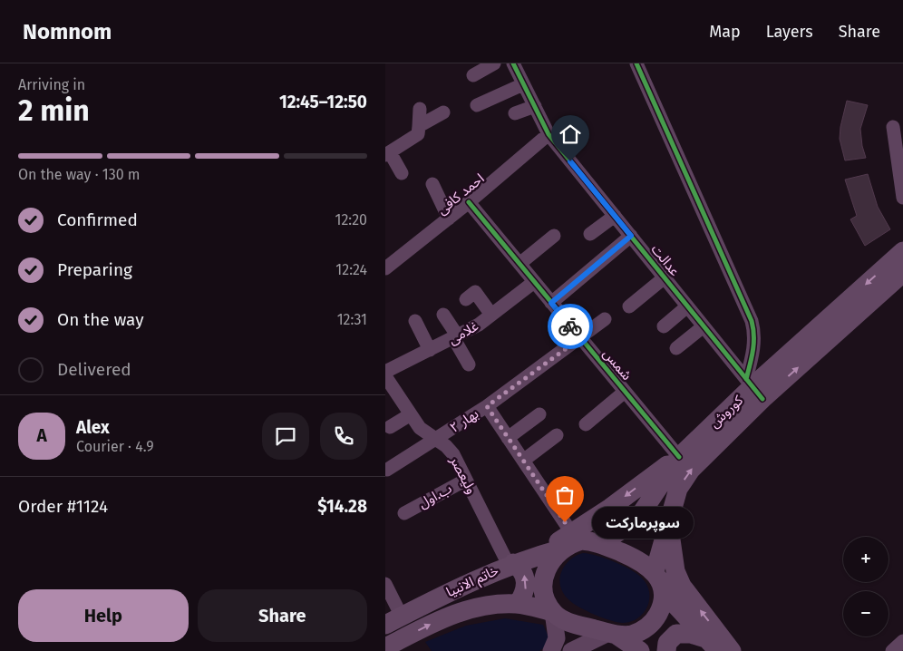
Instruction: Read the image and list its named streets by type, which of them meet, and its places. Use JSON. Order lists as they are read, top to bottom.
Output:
{
  "streets": {
    "main road": ["کوروش", "خاتم الانبیا"],
    "street": [
      "احمد کافی",
      "عدالت",
      "غلامی",
      "شمس",
      "بهار ۲",
      "ولیعصر",
      "ب.اول"
    ]
  },
  "crossings": [
    ["احمد کافی", "عدالت"],
    ["احمد کافی", "شمس"],
    ["عدالت", "کوروش"],
    ["غلامی", "شمس"],
    ["شمس", "کوروش"],
    ["شمس", "بهار ۲"],
    ["کوروش", "خاتم الانبیا"],
    ["بهار ۲", "ولیعصر"],
    ["ولیعصر", "ب.اول"],
    ["ولیعصر", "خاتم الانبیا"]
  ],
  "places": ["سوپرمارکت"],
  "page": {
    "header": "Nomnom",
    "nav": ["Map", "Layers", "Share"],
    "heading": ["2 min", "Arriving in", "12:45–12:50"],
    "panel": [
      "Alex",
      "Courier · 4.9",
      "Order #1124",
      "$14.28"
    ],
    "bar": "On the way · 130 m",
    "list": [
      ["Confirmed", "12:20"],
      ["Preparing", "12:24"],
      ["On the way", "12:31"],
      "Delivered"
    ],
    "round": "A",
    "bubble": "سوپرمارکت",
    "map_buttons": ["+", "−"],
    "buttons": ["Help", "Share"]
  }
}
